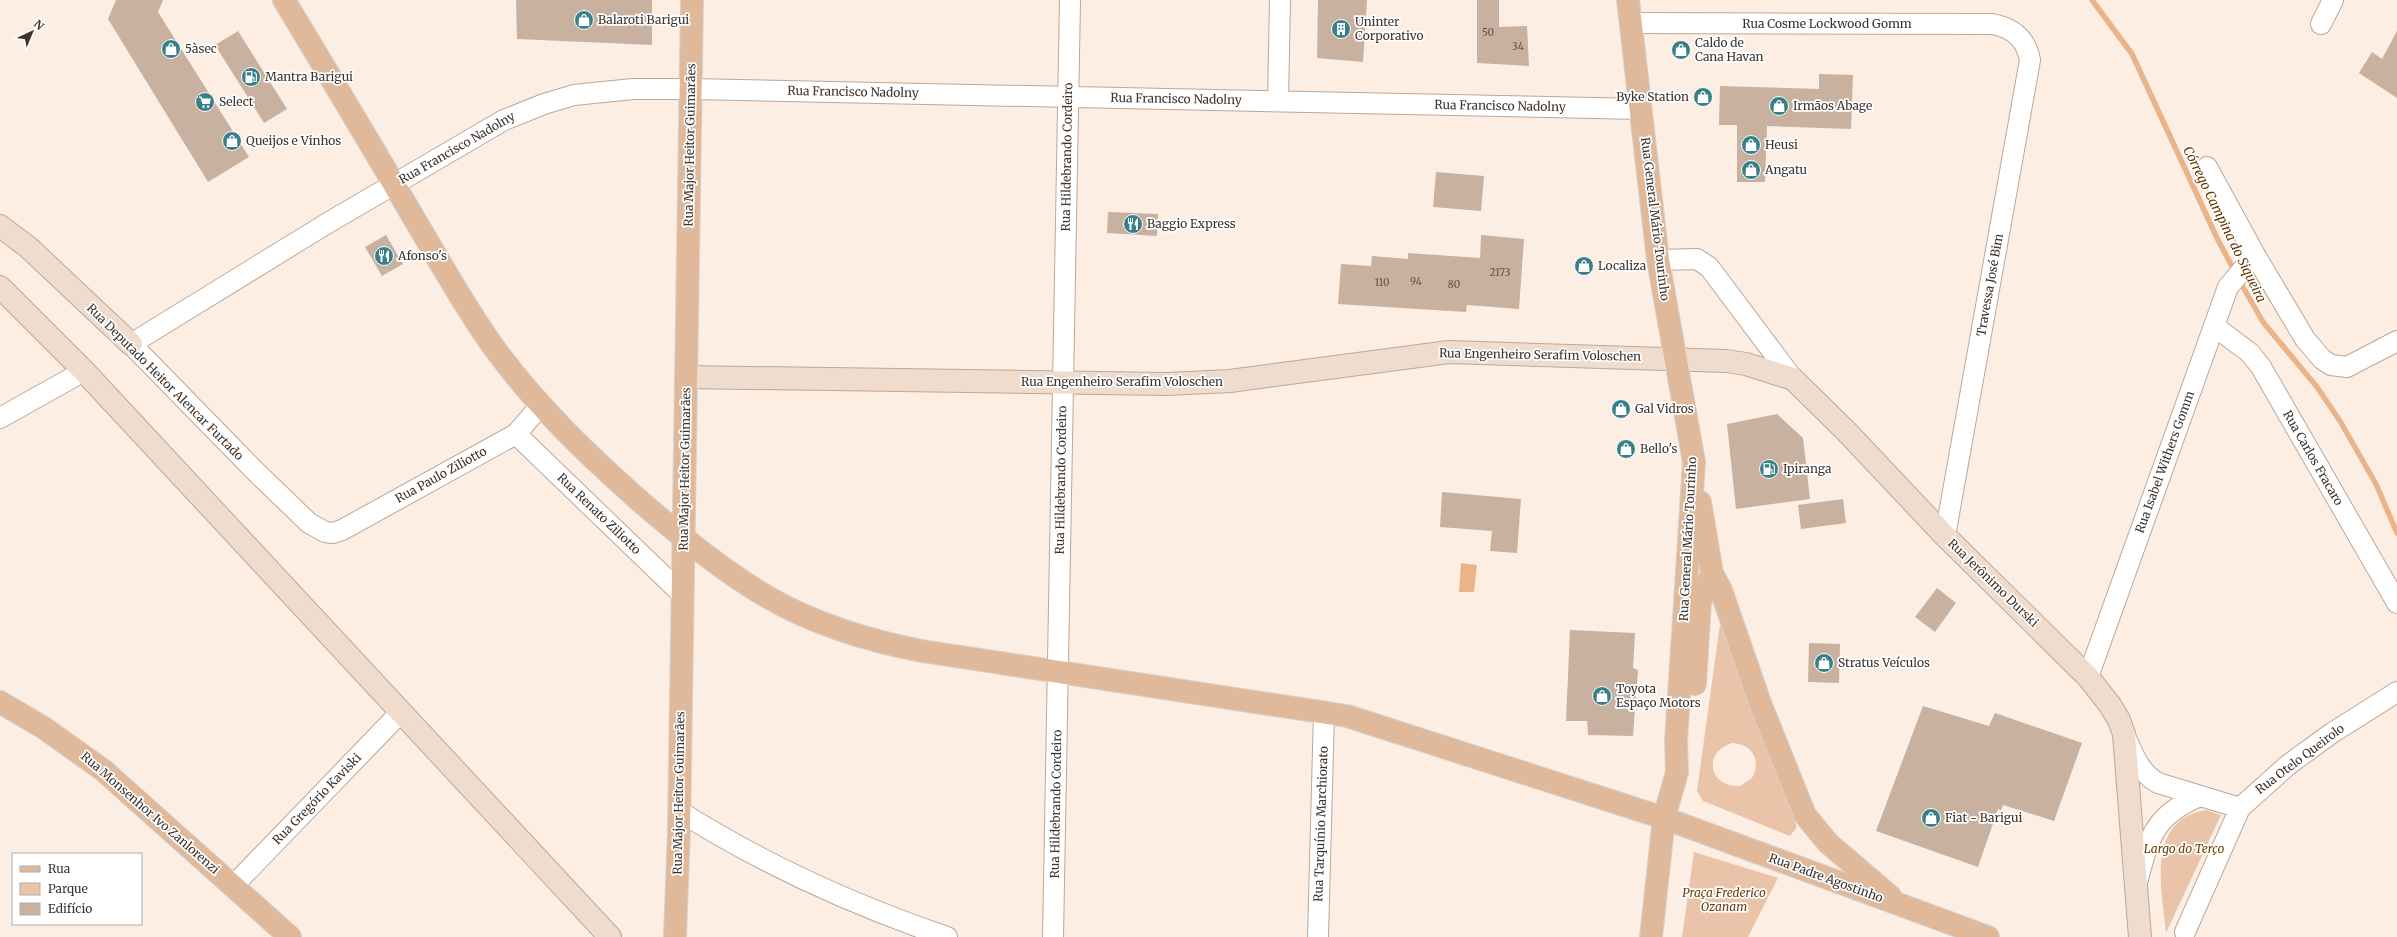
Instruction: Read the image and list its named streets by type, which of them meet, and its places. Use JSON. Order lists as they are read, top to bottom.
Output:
{
  "streets": {
    "main road": [
      "Rua Major Heitor Guimarães",
      "Rua General Mário Tourinho",
      "Rua Monsenhor Ivo Zanlorenzi",
      "Rua Padre Agostinho"
    ],
    "street": [
      "Rua Cosme Lockwood Gomm",
      "Rua Francisco Nadolny",
      "Rua Hildebrando Cordeiro",
      "Travessa José Bim",
      "Rua Engenheiro Serafim Voloschen",
      "Rua Deputado Heitor Alencar Furtado",
      "Rua Carlos Fracaro",
      "Rua Isabel Withers Gomm",
      "Rua Paulo Ziliotto",
      "Rua Renato Ziliotto",
      "Rua Jerônimo Durski",
      "Rua Otelo Queirolo",
      "Rua Gregório Kaviski",
      "Rua Tarquínio Marchiorato"
    ]
  },
  "crossings": [
    ["Rua Cosme Lockwood Gomm", "Rua General Mário Tourinho"],
    ["Rua Cosme Lockwood Gomm", "Travessa José Bim"],
    ["Rua Francisco Nadolny", "Rua Major Heitor Guimarães"],
    ["Rua Francisco Nadolny", "Rua Hildebrando Cordeiro"],
    ["Rua Francisco Nadolny", "Rua General Mário Tourinho"],
    ["Rua Francisco Nadolny", "Rua Deputado Heitor Alencar Furtado"],
    ["Rua Francisco Nadolny", "Rua Padre Agostinho"],
    ["Rua Major Heitor Guimarães", "Rua Engenheiro Serafim Voloschen"],
    ["Rua Major Heitor Guimarães", "Rua Renato Ziliotto"],
    ["Rua Major Heitor Guimarães", "Rua Padre Agostinho"],
    ["Rua Hildebrando Cordeiro", "Rua Engenheiro Serafim Voloschen"],
    ["Rua Hildebrando Cordeiro", "Rua Padre Agostinho"],
    ["Rua General Mário Tourinho", "Rua Engenheiro Serafim Voloschen"],
    ["Rua General Mário Tourinho", "Rua Jerônimo Durski"],
    ["Rua General Mário Tourinho", "Rua Padre Agostinho"],
    ["Travessa José Bim", "Rua Jerônimo Durski"],
    ["Rua Engenheiro Serafim Voloschen", "Rua Jerônimo Durski"],
    ["Rua Deputado Heitor Alencar Furtado", "Rua Paulo Ziliotto"],
    ["Rua Carlos Fracaro", "Rua Isabel Withers Gomm"],
    ["Rua Isabel Withers Gomm", "Rua Jerônimo Durski"],
    ["Rua Paulo Ziliotto", "Rua Renato Ziliotto"],
    ["Rua Paulo Ziliotto", "Rua Padre Agostinho"],
    ["Rua Gregório Kaviski", "Rua Monsenhor Ivo Zanlorenzi"],
    ["Rua Tarquínio Marchiorato", "Rua Padre Agostinho"]
  ],
  "water": ["Córrego Campina do Siqueira"],
  "parks": ["Largo do Terço", "Praça Frederico Ozanam"],
  "places": {
    "shop": [
      "Balaroti Barigui",
      "5àsec",
      "Caldo de Cana Havan",
      "Byke Station",
      "Irmãos Abage",
      "Queijos e Vinhos",
      "Heusi",
      "Angatu",
      "Localiza",
      "Gal Vidros",
      "Bello's",
      "Stratus Veículos",
      "Toyota Espaço Motors",
      "Fiat - Barigui"
    ],
    "building": ["Uninter Corporativo"],
    "fuel station": ["Mantra Barigui", "Ipiranga"],
    "supermarket": ["Select"],
    "restaurant": ["Baggio Express", "Afonso's"]
  },
  "house_numbers": [
    "50",
    "34",
    "2173",
    "94",
    "110",
    "80"
  ],
  "legend": ["Rua", "Parque", "Edifício"],
  "north": "top right"
}
